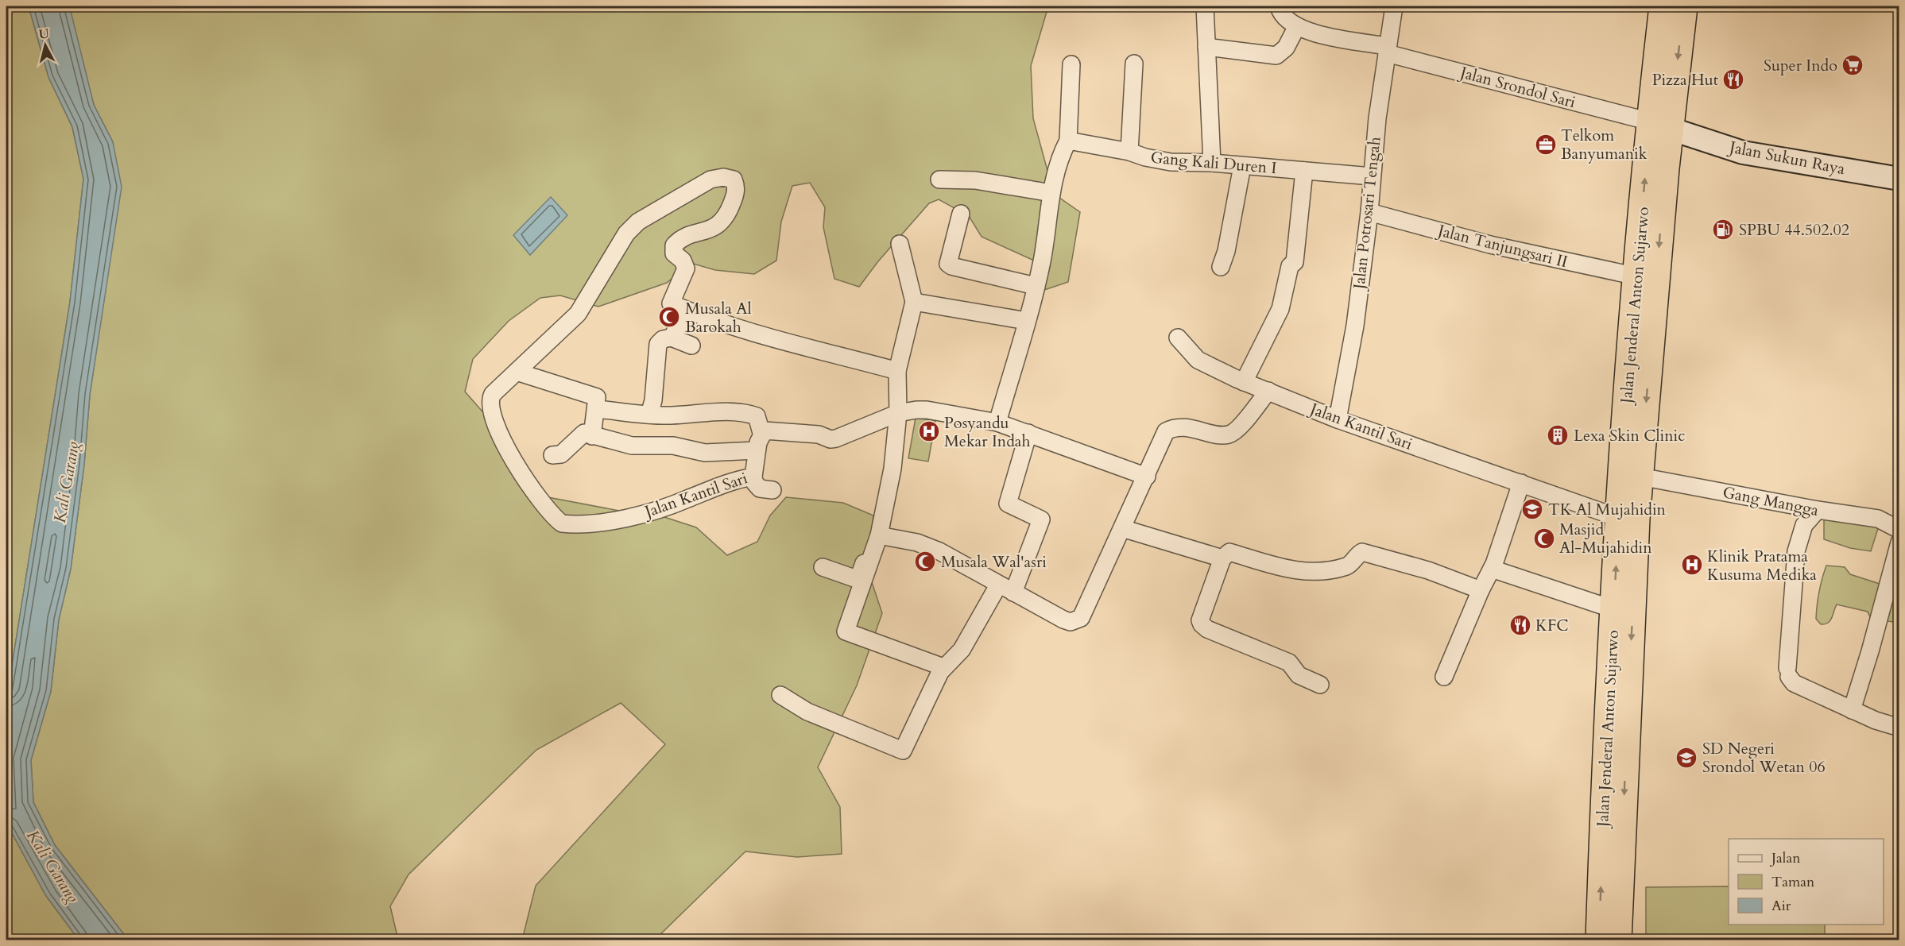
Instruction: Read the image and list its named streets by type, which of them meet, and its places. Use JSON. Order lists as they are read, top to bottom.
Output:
{
  "streets": {
    "highway": ["Jalan Jenderal Anton Sujarwo"],
    "street": [
      "Jalan Srondol Sari",
      "Jalan Sukun Raya",
      "Gang Kali Duren I",
      "Jalan Potrosari Tengah",
      "Jalan Tanjungsari II",
      "Jalan Kantil Sari",
      "Gang Mangga"
    ]
  },
  "crossings": [
    ["Jalan Srondol Sari", "Jalan Sukun Raya"],
    ["Jalan Srondol Sari", "Jalan Potrosari Tengah"],
    ["Jalan Srondol Sari", "Jalan Jenderal Anton Sujarwo"],
    ["Jalan Sukun Raya", "Jalan Jenderal Anton Sujarwo"],
    ["Gang Kali Duren I", "Jalan Potrosari Tengah"],
    ["Jalan Potrosari Tengah", "Jalan Tanjungsari II"],
    ["Jalan Potrosari Tengah", "Jalan Kantil Sari"],
    ["Jalan Tanjungsari II", "Jalan Jenderal Anton Sujarwo"],
    ["Jalan Jenderal Anton Sujarwo", "Jalan Kantil Sari"],
    ["Jalan Jenderal Anton Sujarwo", "Gang Mangga"]
  ],
  "water": ["Kali Garang"],
  "places": {
    "supermarket": ["Super Indo"],
    "restaurant": ["Pizza Hut", "KFC"],
    "office": ["Telkom Banyumanik"],
    "fuel station": ["SPBU 44.502.02"],
    "mosque": ["Musala Al Barokah", "Masjid Al-Mujahidin", "Musala Wal'asri"],
    "hospital": ["Posyandu Mekar Indah", "Klinik Pratama Kusuma Medika"],
    "building": ["Lexa Skin Clinic"],
    "school or university": ["TK Al Mujahidin", "SD Negeri Srondol Wetan 06"]
  },
  "legend": ["Jalan", "Taman", "Air"],
  "north": "top"
}
